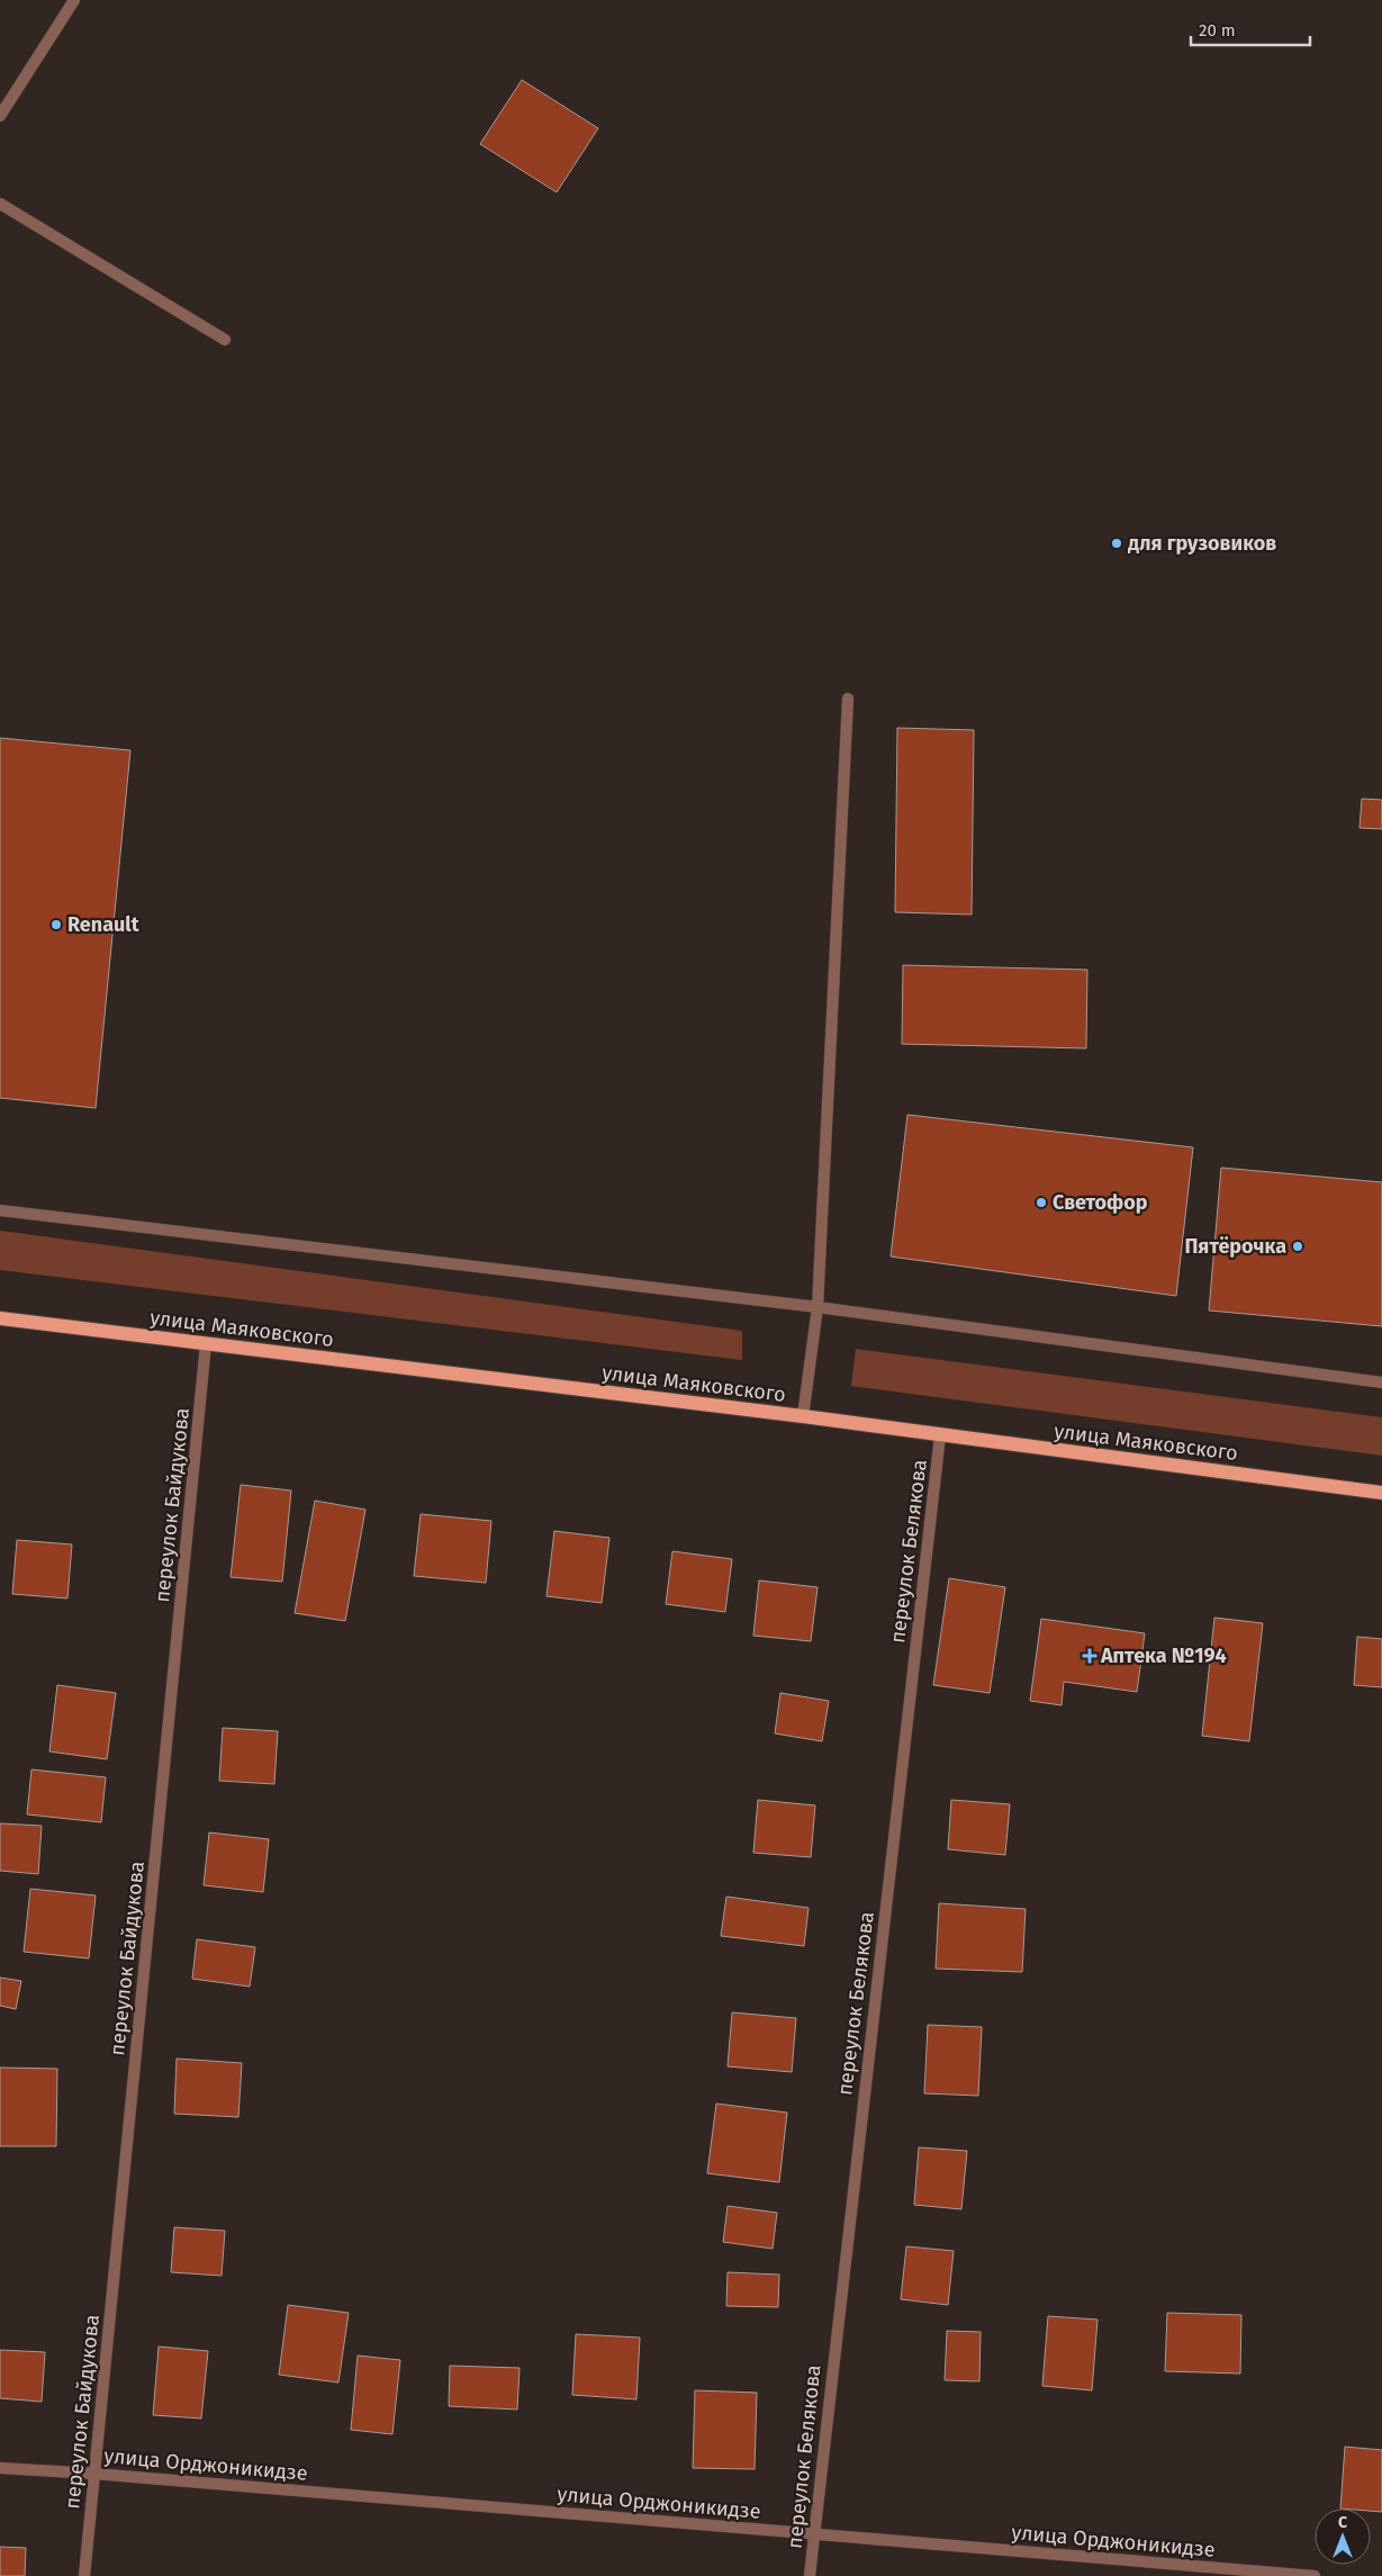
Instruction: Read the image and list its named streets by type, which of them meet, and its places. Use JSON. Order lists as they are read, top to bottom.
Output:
{
  "streets": {
    "main road": ["улица Маяковского"],
    "street": ["переулок Байдукова", "переулок Белякова", "улица Орджоникидзе"]
  },
  "crossings": [
    ["улица Маяковского", "переулок Байдукова"],
    ["улица Маяковского", "переулок Белякова"],
    ["переулок Байдукова", "улица Орджоникидзе"],
    ["переулок Белякова", "улица Орджоникидзе"]
  ],
  "places": {
    "other": [
      "для грузовиков",
      "Renault",
      "Светофор",
      "Пятёрочка"
    ],
    "health": ["Аптека №194"]
  },
  "scale_bar": "20 m",
  "north": "top"
}
